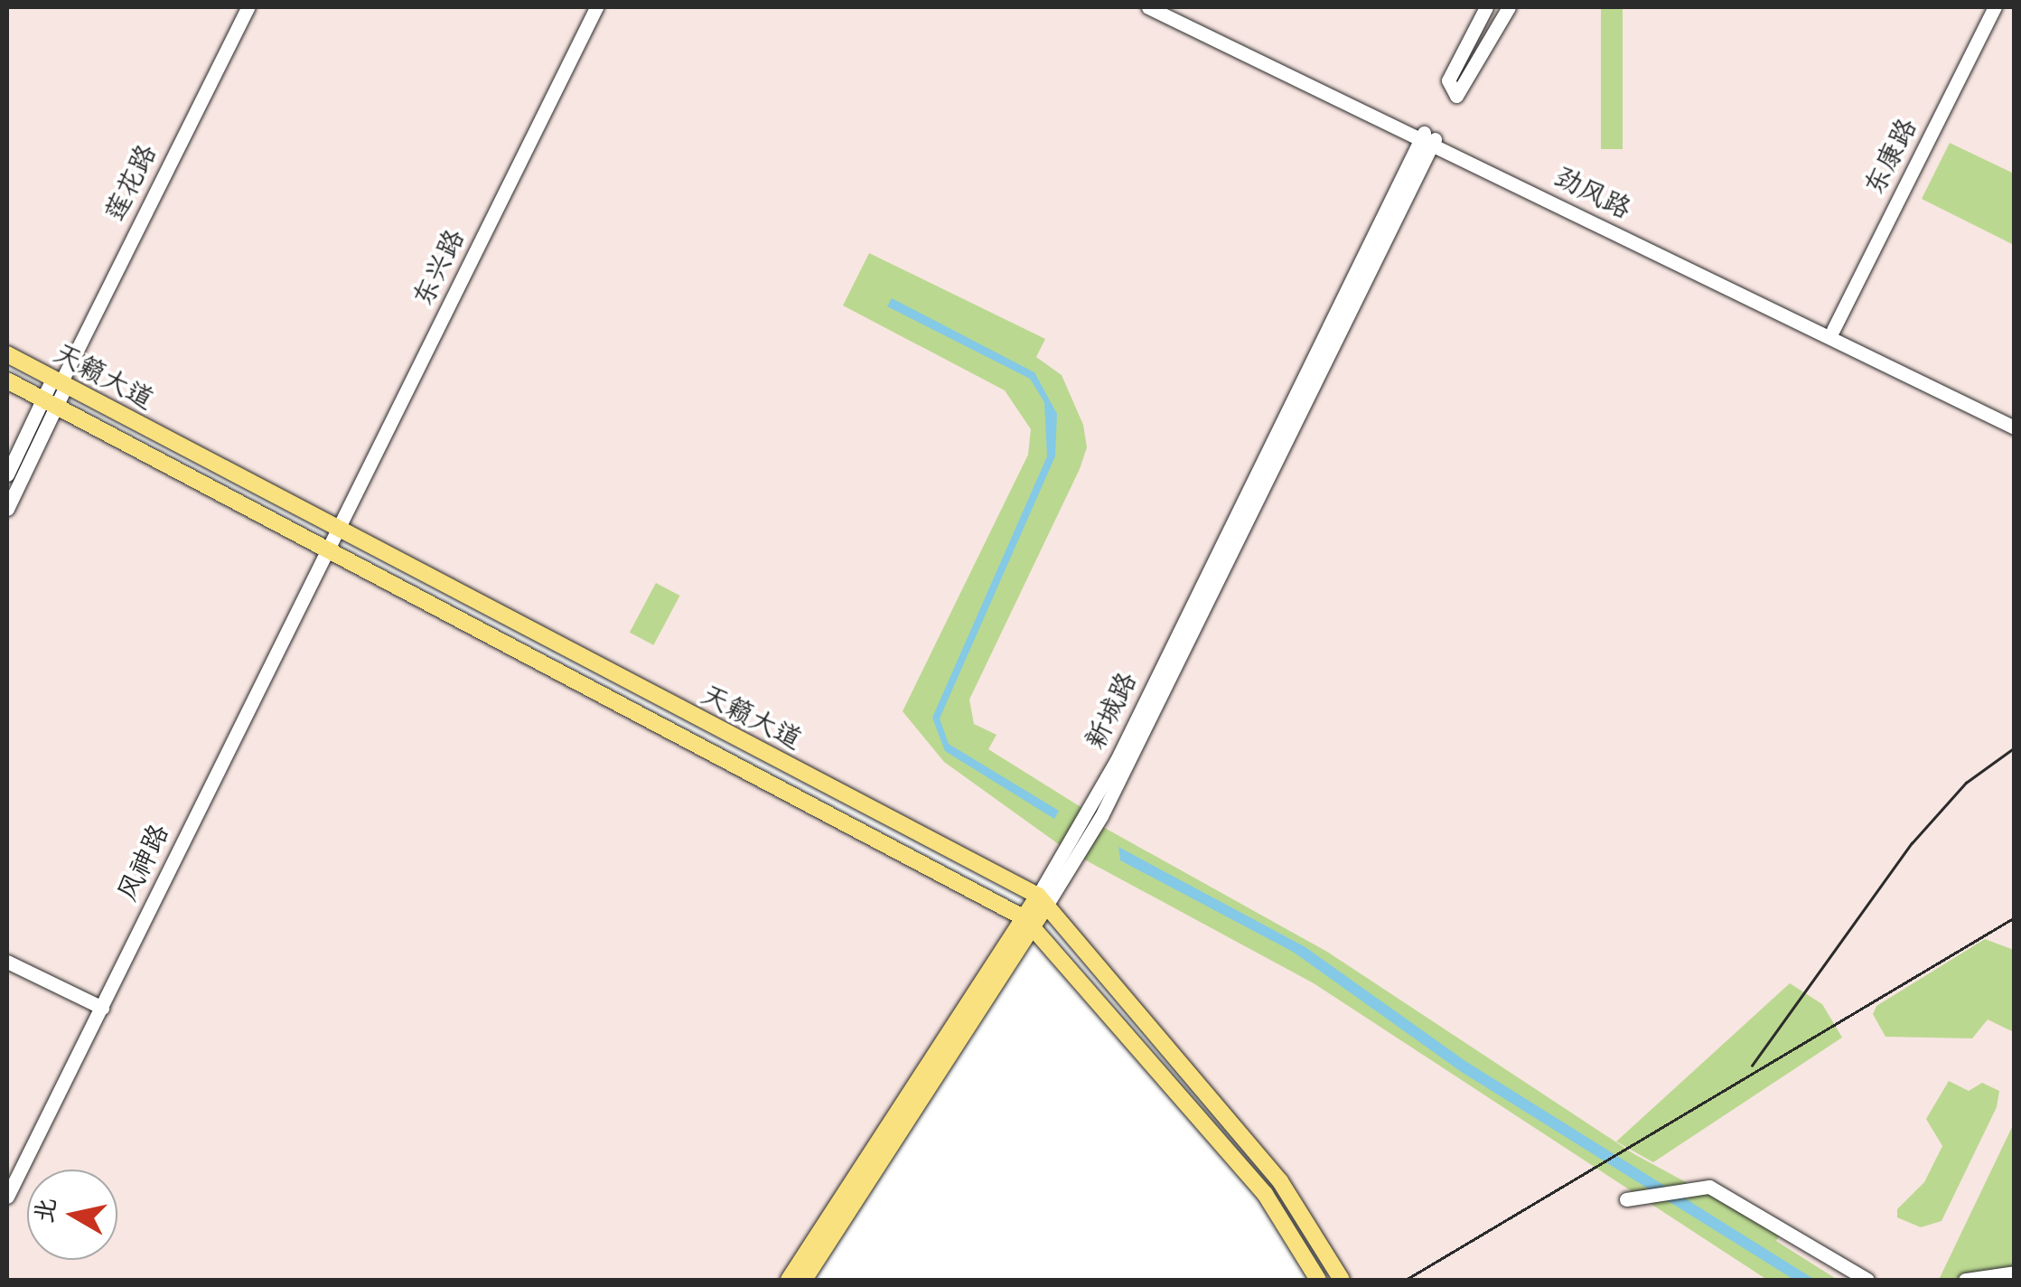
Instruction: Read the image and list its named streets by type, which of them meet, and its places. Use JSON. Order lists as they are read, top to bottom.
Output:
{
  "streets": {
    "main road": ["天籁大道", "新城路"],
    "street": [
      "东康路",
      "莲花路",
      "劲风路",
      "东兴路",
      "风神路"
    ]
  },
  "crossings": [
    ["东康路", "劲风路"],
    ["莲花路", "天籁大道"],
    ["劲风路", "新城路"],
    ["东兴路", "天籁大道"],
    ["东兴路", "风神路"],
    ["天籁大道", "新城路"],
    ["天籁大道", "风神路"]
  ],
  "north": "left"
}
